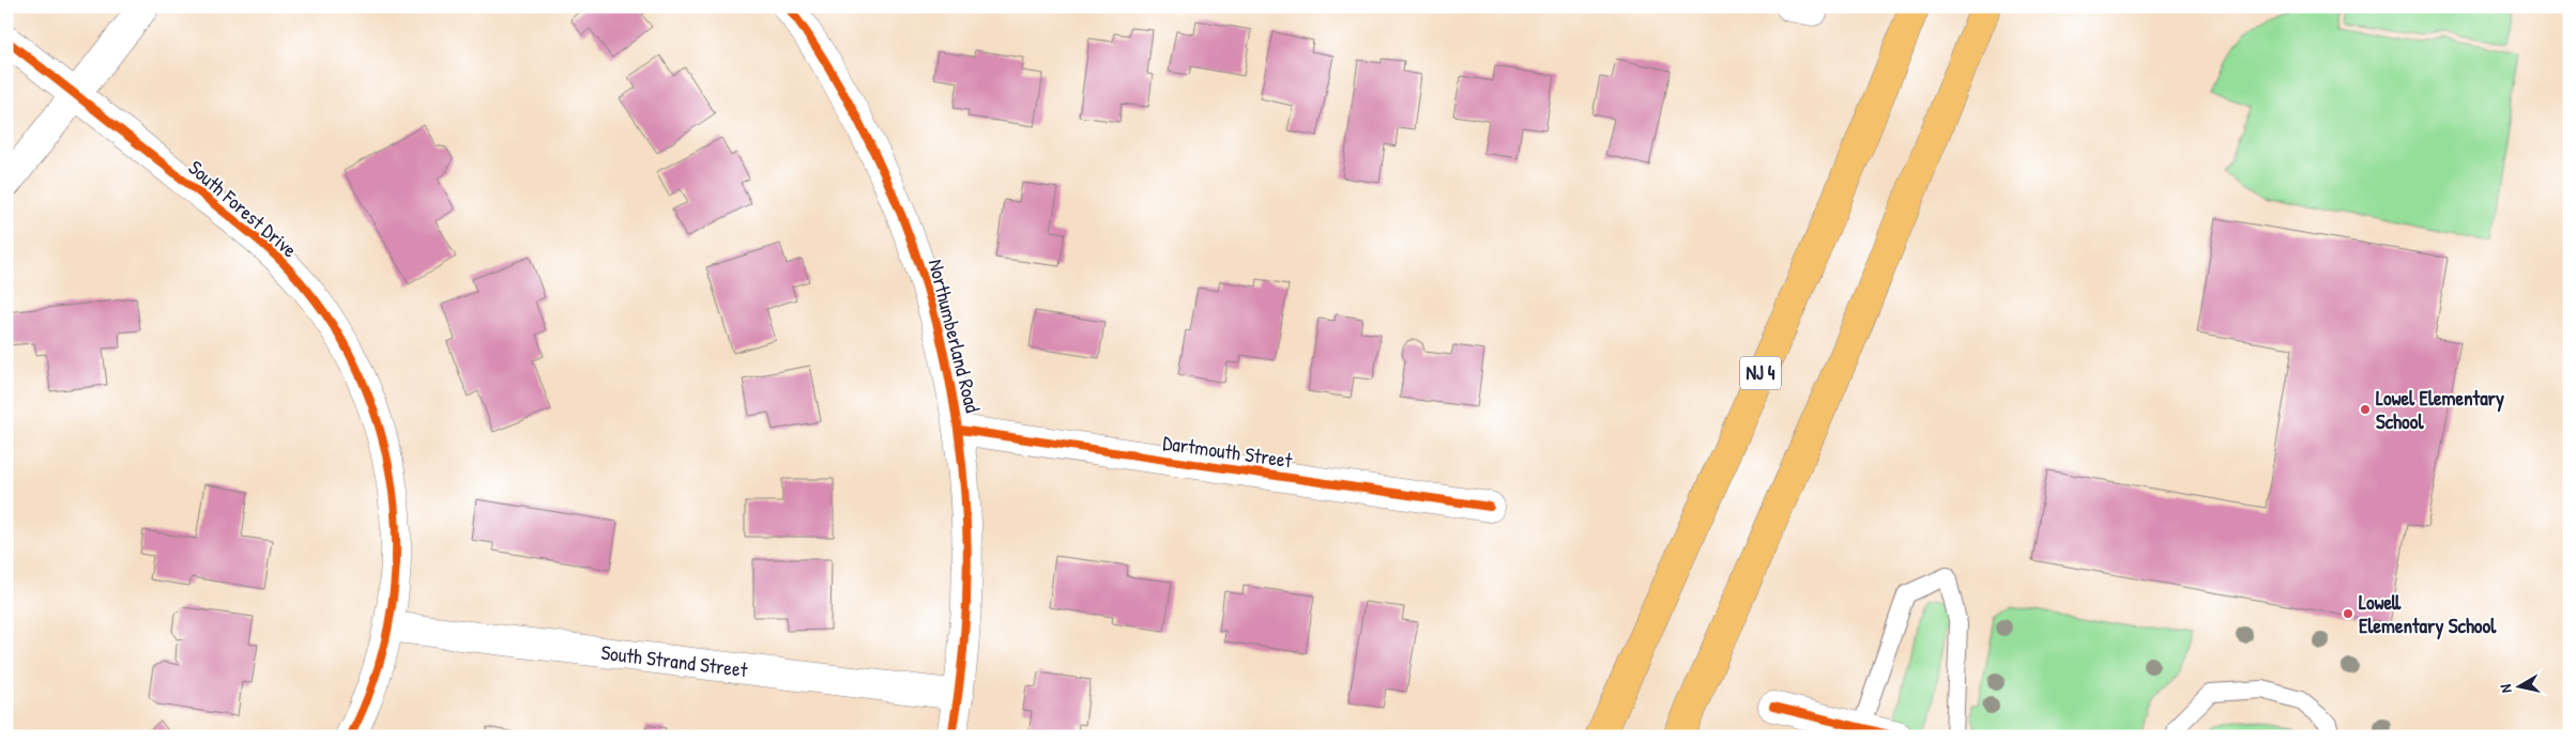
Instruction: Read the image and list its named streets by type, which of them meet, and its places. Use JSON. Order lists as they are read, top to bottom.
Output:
{
  "streets": {
    "highway": ["NJ 4"],
    "street": [
      "South Forest Drive",
      "Northumberland Road",
      "Dartmouth Street",
      "South Strand Street"
    ]
  },
  "crossings": [
    ["South Forest Drive", "South Strand Street"],
    ["Northumberland Road", "Dartmouth Street"],
    ["Northumberland Road", "South Strand Street"]
  ],
  "places": ["Lowel Elementary School", "Lowell Elementary School"],
  "north": "left"
}
